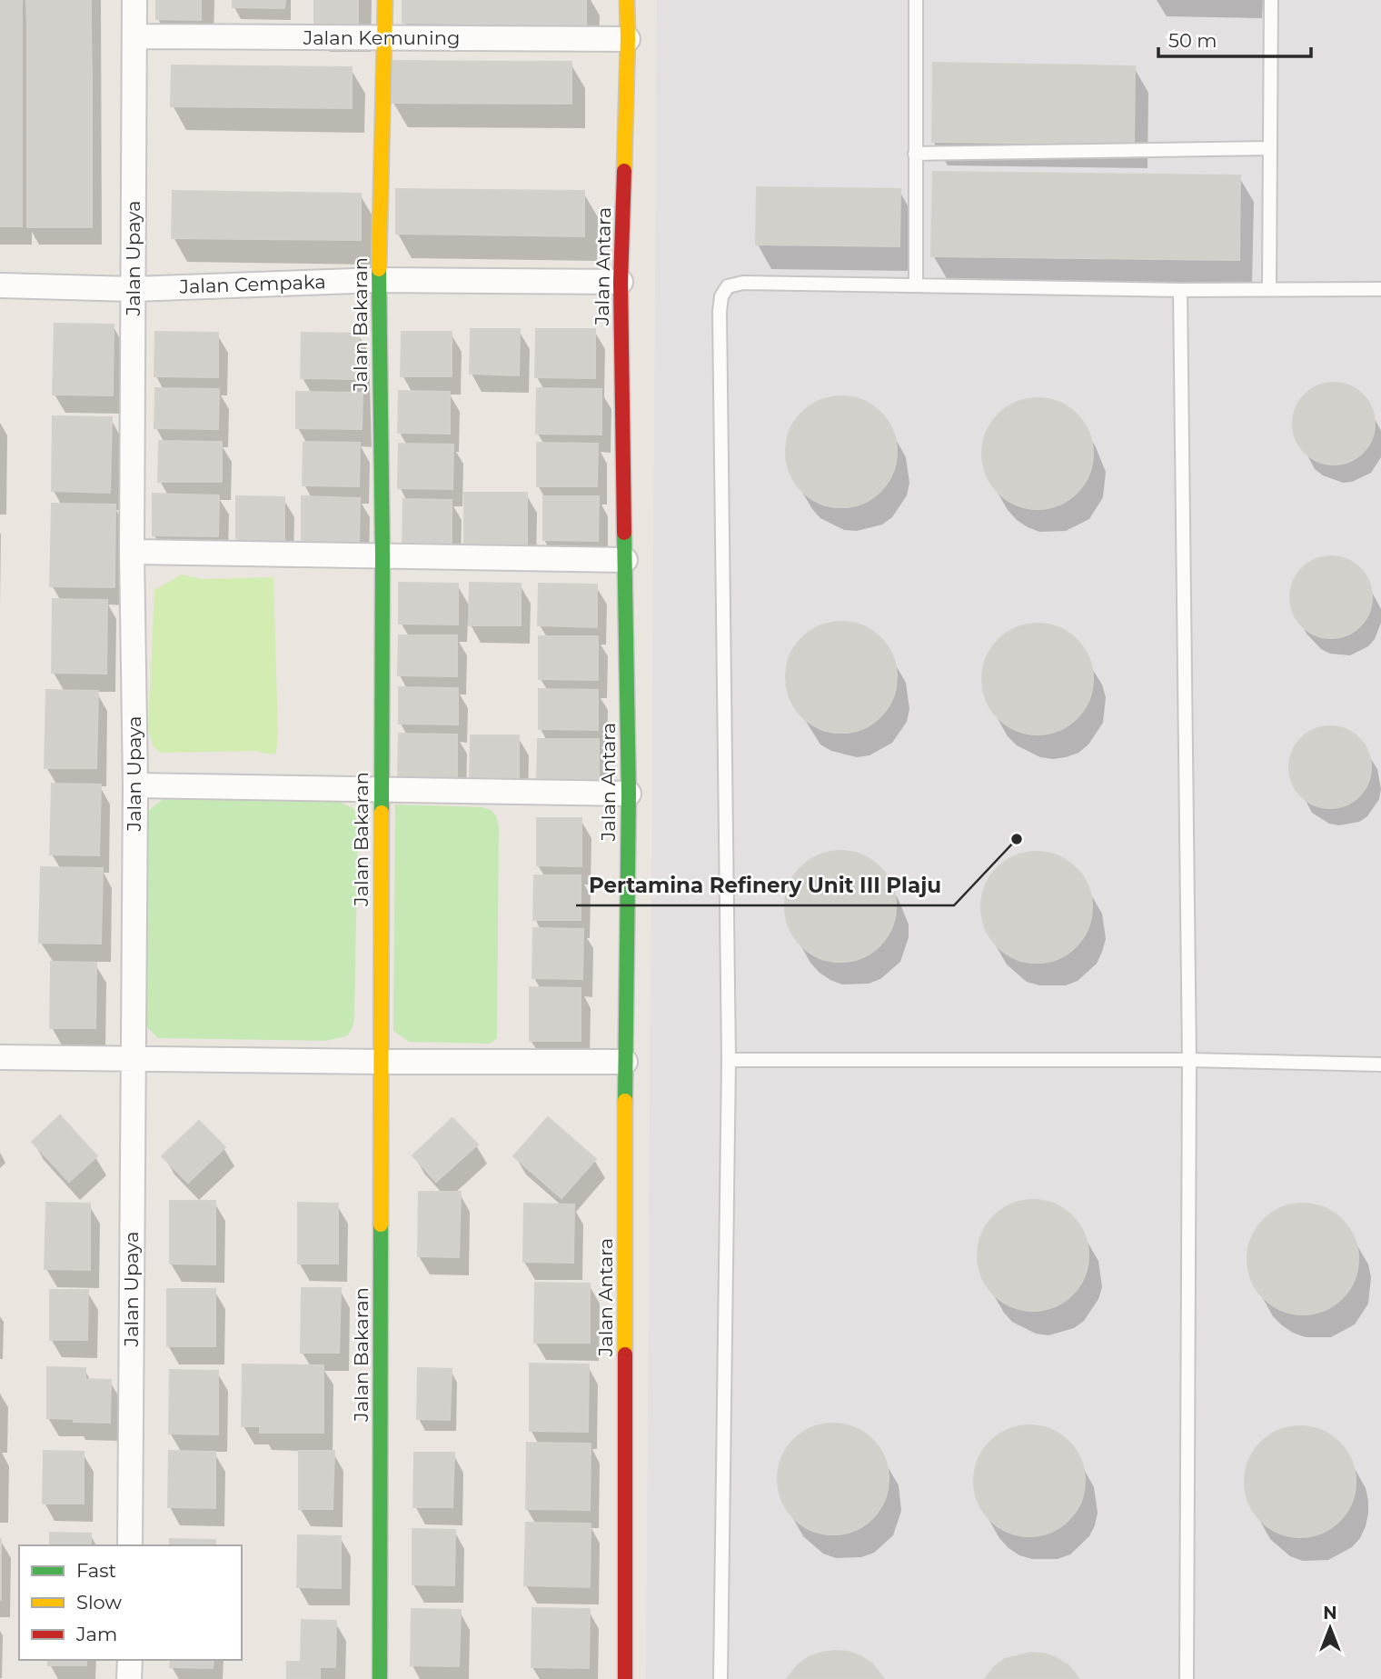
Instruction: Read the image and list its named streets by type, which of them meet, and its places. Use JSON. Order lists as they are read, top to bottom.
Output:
{
  "streets": {
    "street": [
      "Jalan Kemuning",
      "Jalan Upaya",
      "Jalan Antara",
      "Jalan Cempaka",
      "Jalan Bakaran"
    ]
  },
  "crossings": [
    ["Jalan Kemuning", "Jalan Upaya"],
    ["Jalan Kemuning", "Jalan Antara"],
    ["Jalan Kemuning", "Jalan Bakaran"],
    ["Jalan Upaya", "Jalan Cempaka"],
    ["Jalan Antara", "Jalan Cempaka"],
    ["Jalan Cempaka", "Jalan Bakaran"]
  ],
  "places": ["Pertamina Refinery Unit III Plaju"],
  "legend": ["Fast", "Slow", "Jam"],
  "scale_bar": "50 m",
  "north": "top"
}
